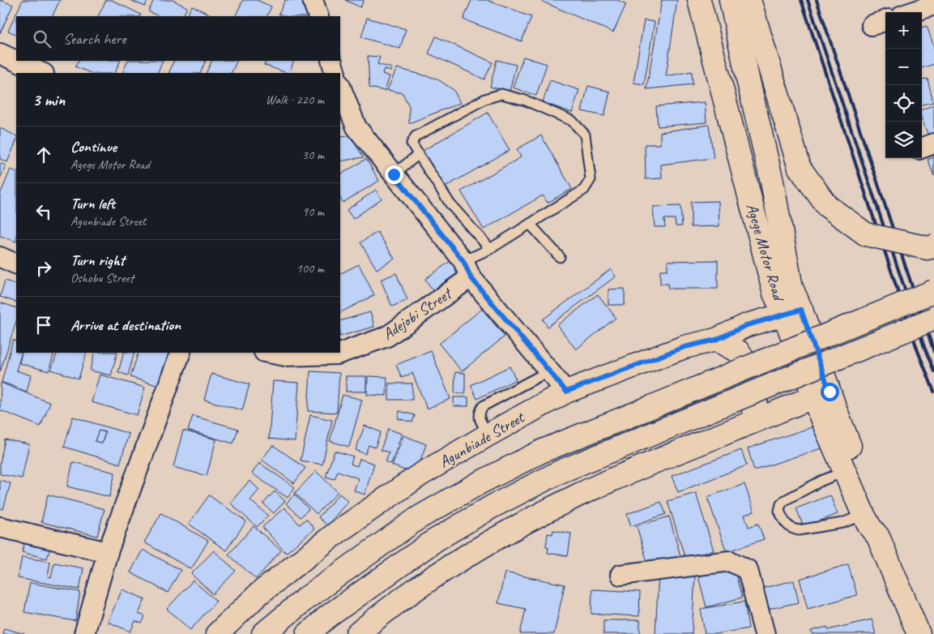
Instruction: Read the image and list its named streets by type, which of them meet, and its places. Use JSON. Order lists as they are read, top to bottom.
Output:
{
  "streets": {
    "main road": ["Agege Motor Road", "Agunbiade Street"],
    "street": ["Adejobi Street"]
  },
  "crossings": [
    ["Agege Motor Road", "Agunbiade Street"]
  ],
  "page": {
    "map_buttons": ["+", "−"],
    "search": "Search here",
    "heading": ["3 min", "Walk · 220 m"],
    "list": [
      ["Continue", "Agege Motor Road", "30 m"],
      ["Turn left", "Agunbiade Street", "90 m"],
      ["Turn right", "Oshobu Street", "100 m"],
      "Arrive at destination"
    ]
  }
}
